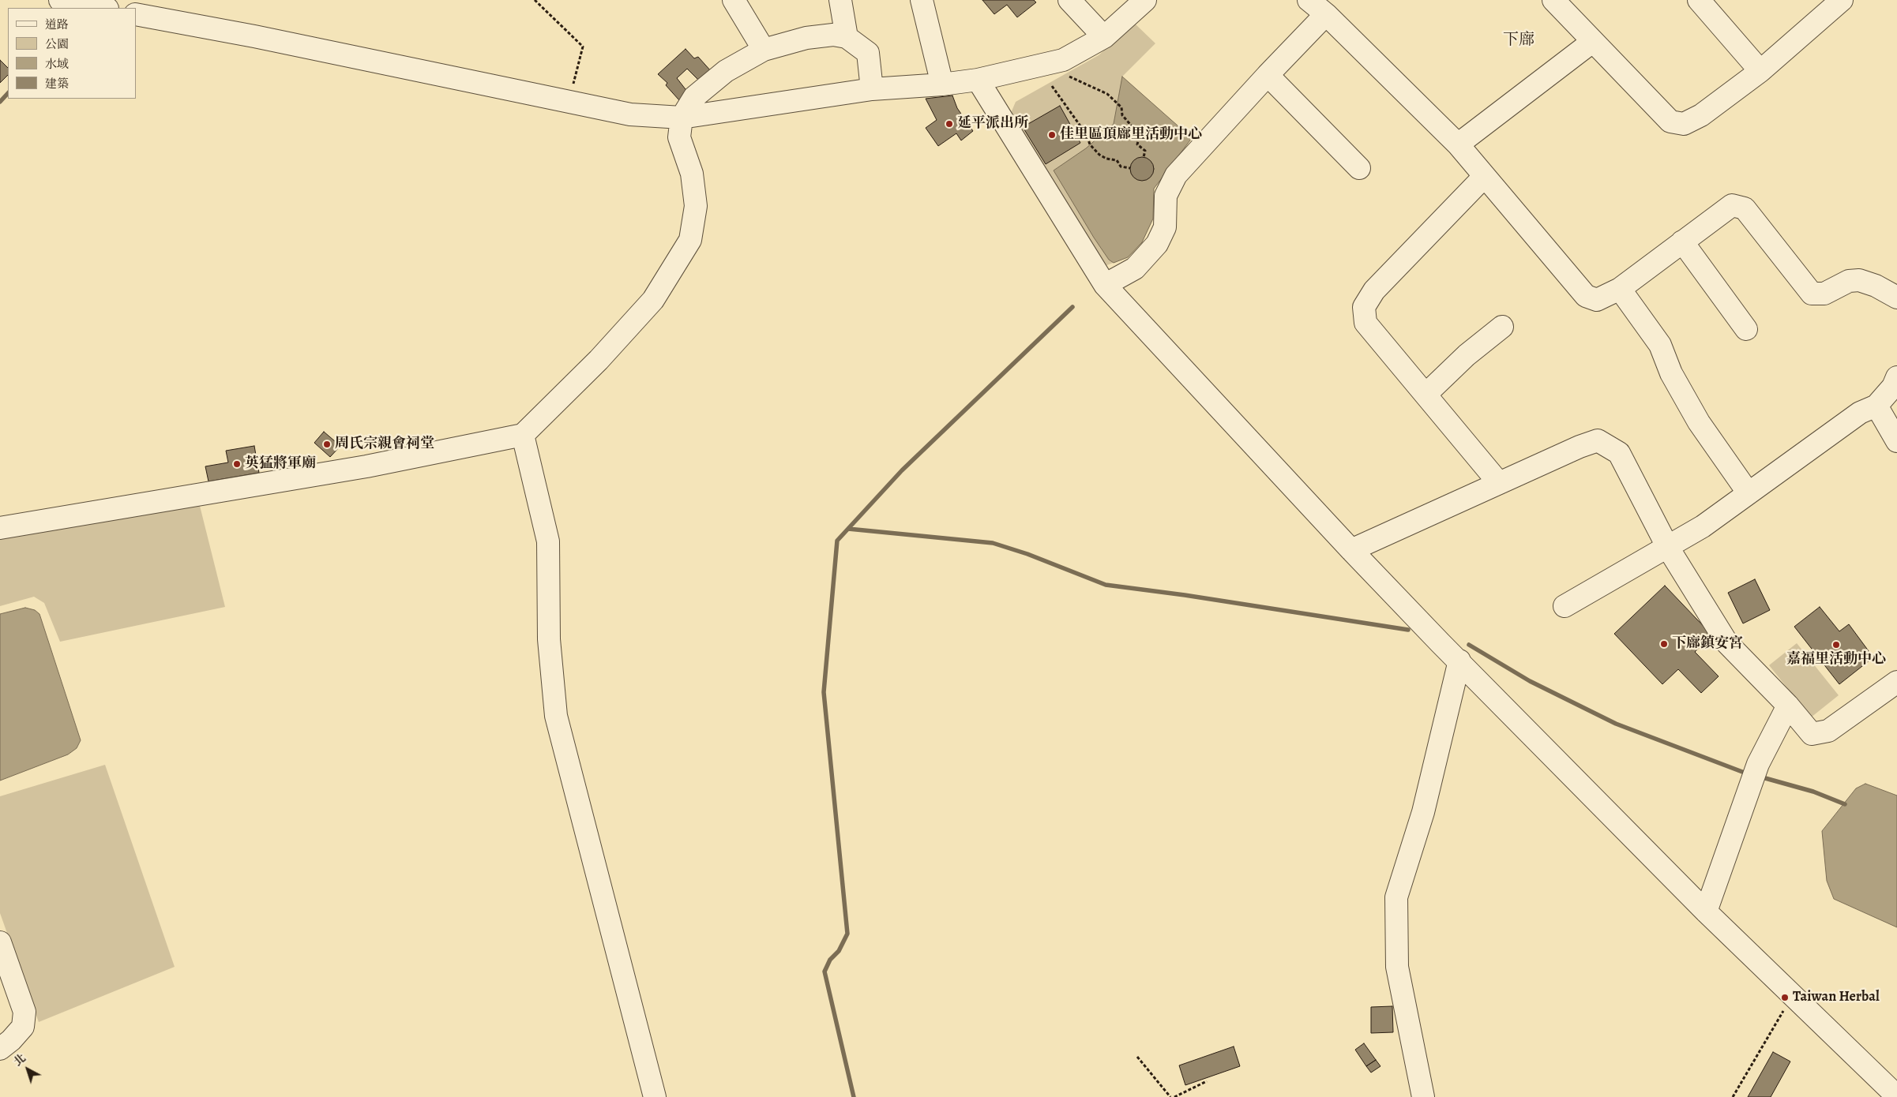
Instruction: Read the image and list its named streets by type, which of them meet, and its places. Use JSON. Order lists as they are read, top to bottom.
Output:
{
  "districts": ["下廍"],
  "places": [
    "延平派出所",
    "佳里區頂廍里活動中心",
    "周氏宗親會祠堂",
    "英猛將軍廟",
    "下廍鎮安宮",
    "嘉福里活動中心",
    "Taiwan Herbal"
  ],
  "legend": [
    "道路",
    "公園",
    "水域",
    "建築"
  ],
  "north": "top left"
}
